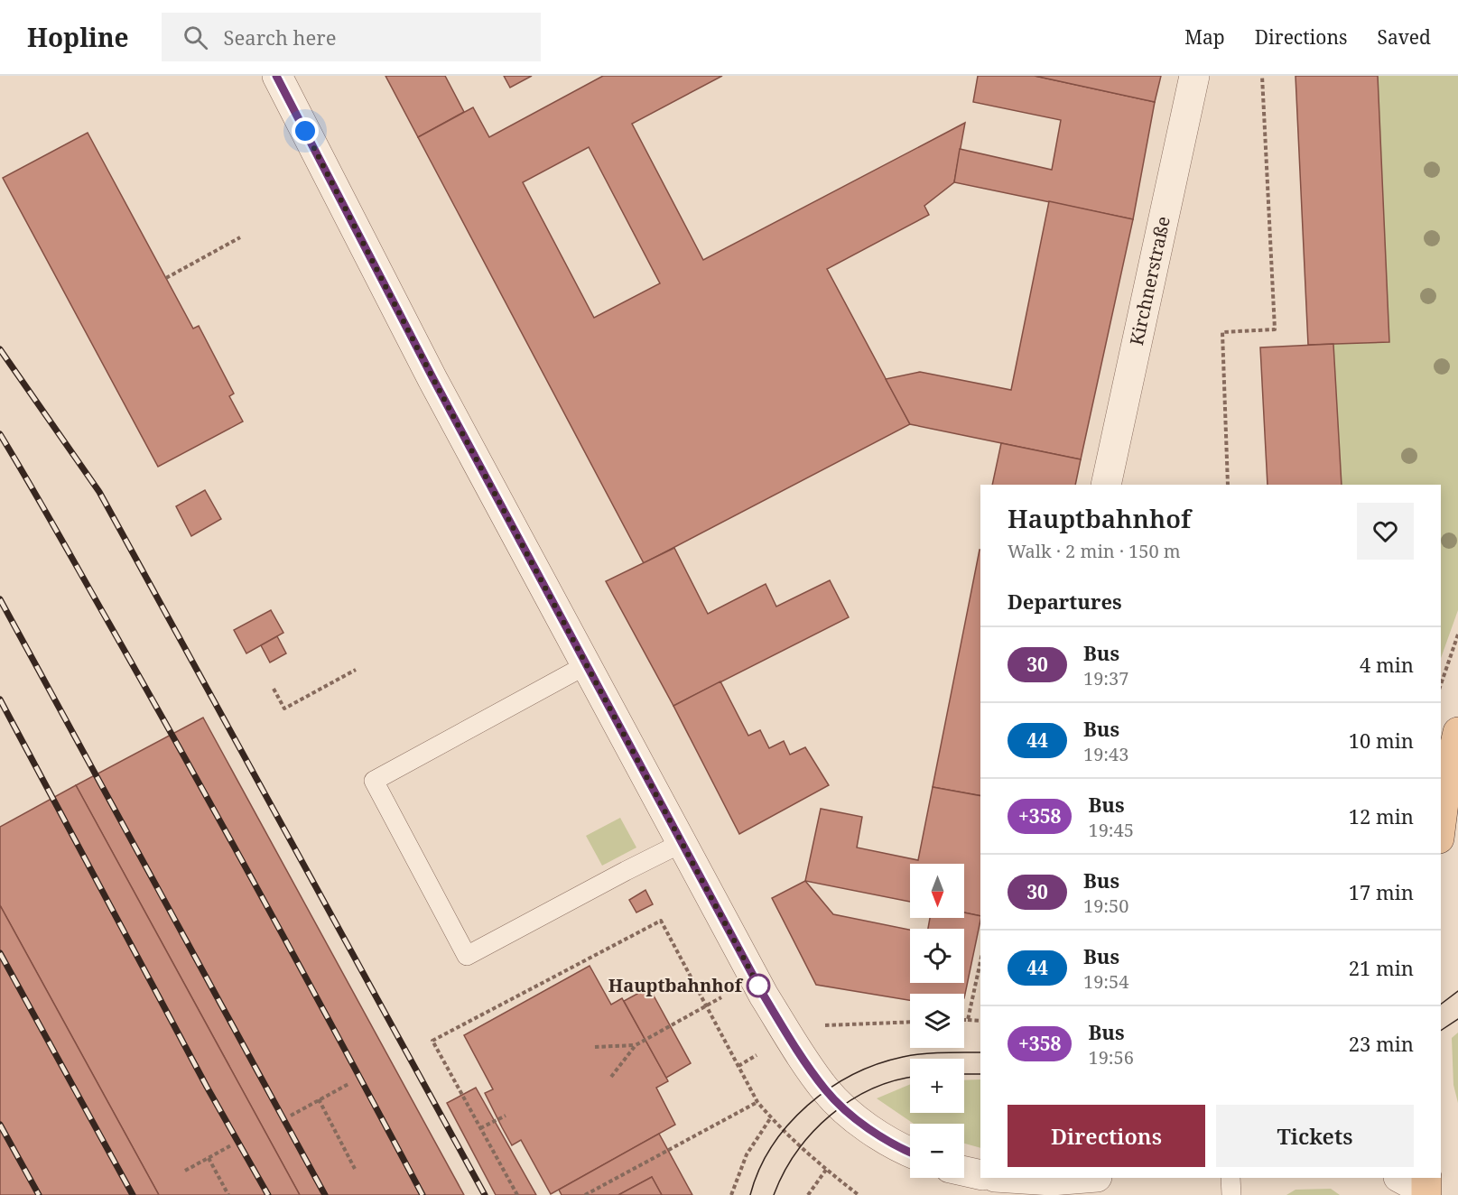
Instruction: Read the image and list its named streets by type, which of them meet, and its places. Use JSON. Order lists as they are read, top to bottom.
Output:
{
  "streets": {
    "street": ["Kirchnerstraße"]
  },
  "places": ["Hauptbahnhof"],
  "lines": ["bus line 30"],
  "north": "bottom",
  "page": {
    "header": "Hopline",
    "search": "Search here",
    "nav": ["Map", "Directions", "Saved"],
    "heading": [
      ["Hauptbahnhof", "Walk · 2 min · 150 m"],
      "Departures"
    ],
    "list": [
      {
        "mark": "30",
        "name": "Bus",
        "note": "19:37",
        "value": "4 min"
      },
      {
        "mark": "44",
        "name": "Bus",
        "note": "19:43",
        "value": "10 min"
      },
      {
        "mark": "+358",
        "name": "Bus",
        "note": "19:45",
        "value": "12 min"
      },
      {
        "mark": "30",
        "name": "Bus",
        "note": "19:50",
        "value": "17 min"
      },
      {
        "mark": "44",
        "name": "Bus",
        "note": "19:54",
        "value": "21 min"
      },
      {
        "mark": "+358",
        "name": "Bus",
        "note": "19:56",
        "value": "23 min"
      }
    ],
    "map_buttons": ["+", "−"],
    "buttons": ["Directions", "Tickets"]
  }
}
